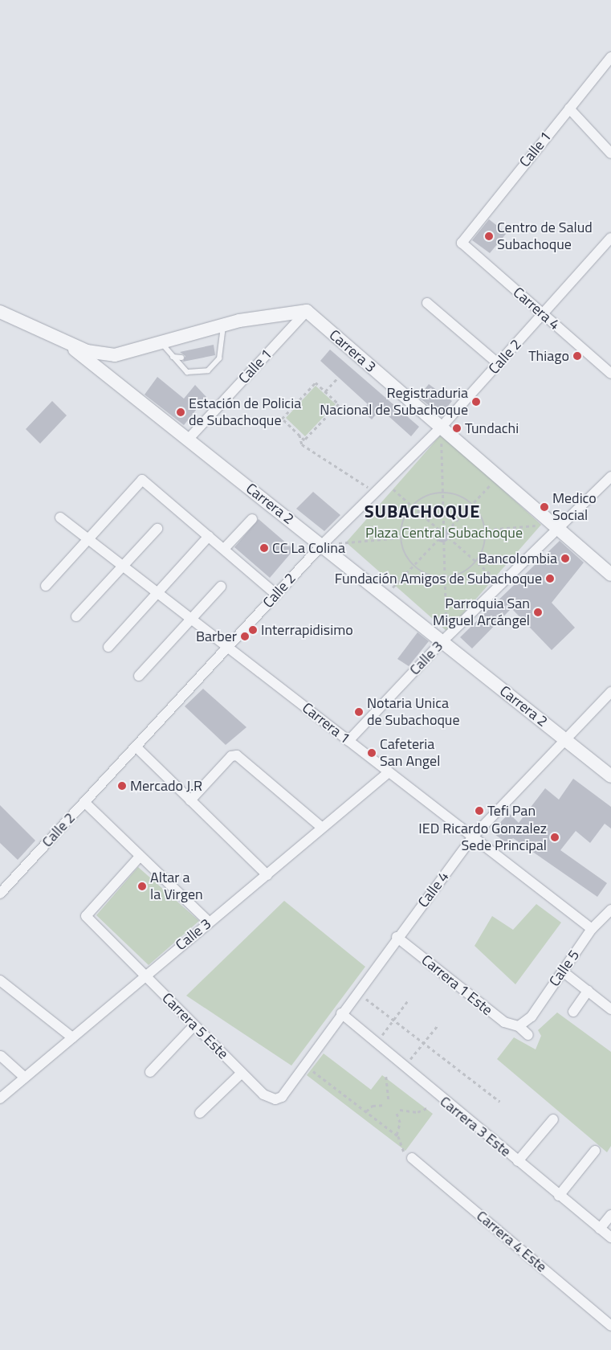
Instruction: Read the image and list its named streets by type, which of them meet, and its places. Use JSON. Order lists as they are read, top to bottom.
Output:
{
  "streets": {
    "street": [
      "Calle 1",
      "Carrera 4",
      "Carrera 3",
      "Calle 2",
      "Carrera 2",
      "Calle 3",
      "Carrera 1",
      "Calle 4",
      "Calle 5",
      "Carrera 1 Este",
      "Carrera 5 Este",
      "Carrera 3 Este",
      "Carrera 4 Este"
    ]
  },
  "crossings": [
    ["Calle 1", "Carrera 4"],
    ["Calle 1", "Carrera 3"],
    ["Calle 1", "Carrera 2"],
    ["Carrera 4", "Calle 2"],
    ["Carrera 3", "Calle 2"],
    ["Carrera 3", "Calle 3"],
    ["Calle 2", "Carrera 2"],
    ["Calle 2", "Carrera 1"],
    ["Carrera 2", "Calle 3"],
    ["Carrera 2", "Calle 4"],
    ["Calle 3", "Carrera 1"],
    ["Calle 3", "Carrera 5 Este"],
    ["Carrera 1", "Calle 4"],
    ["Carrera 1", "Calle 5"],
    ["Calle 4", "Carrera 1 Este"],
    ["Calle 4", "Carrera 5 Este"],
    ["Calle 4", "Carrera 3 Este"],
    ["Calle 5", "Carrera 1 Este"]
  ],
  "districts": ["SUBACHOQUE"],
  "parks": ["Plaza Central Subachoque"],
  "places": [
    "Centro de Salud Subachoque",
    "Thiago",
    "Registraduria Nacional de Subachoque",
    "Estación de Policia de Subachoque",
    "Tundachi",
    "Medico Social",
    "CC La Colina",
    "Bancolombia",
    "Fundación Amigos de Subachoque",
    "Parroquia San Miguel Arcángel",
    "Interrapidisimo",
    "Barber",
    "Notaria Unica de Subachoque",
    "Cafeteria San Angel",
    "Mercado J.R",
    "Tefi Pan",
    "IED Ricardo Gonzalez Sede Principal",
    "Altar a la Virgen"
  ]
}
